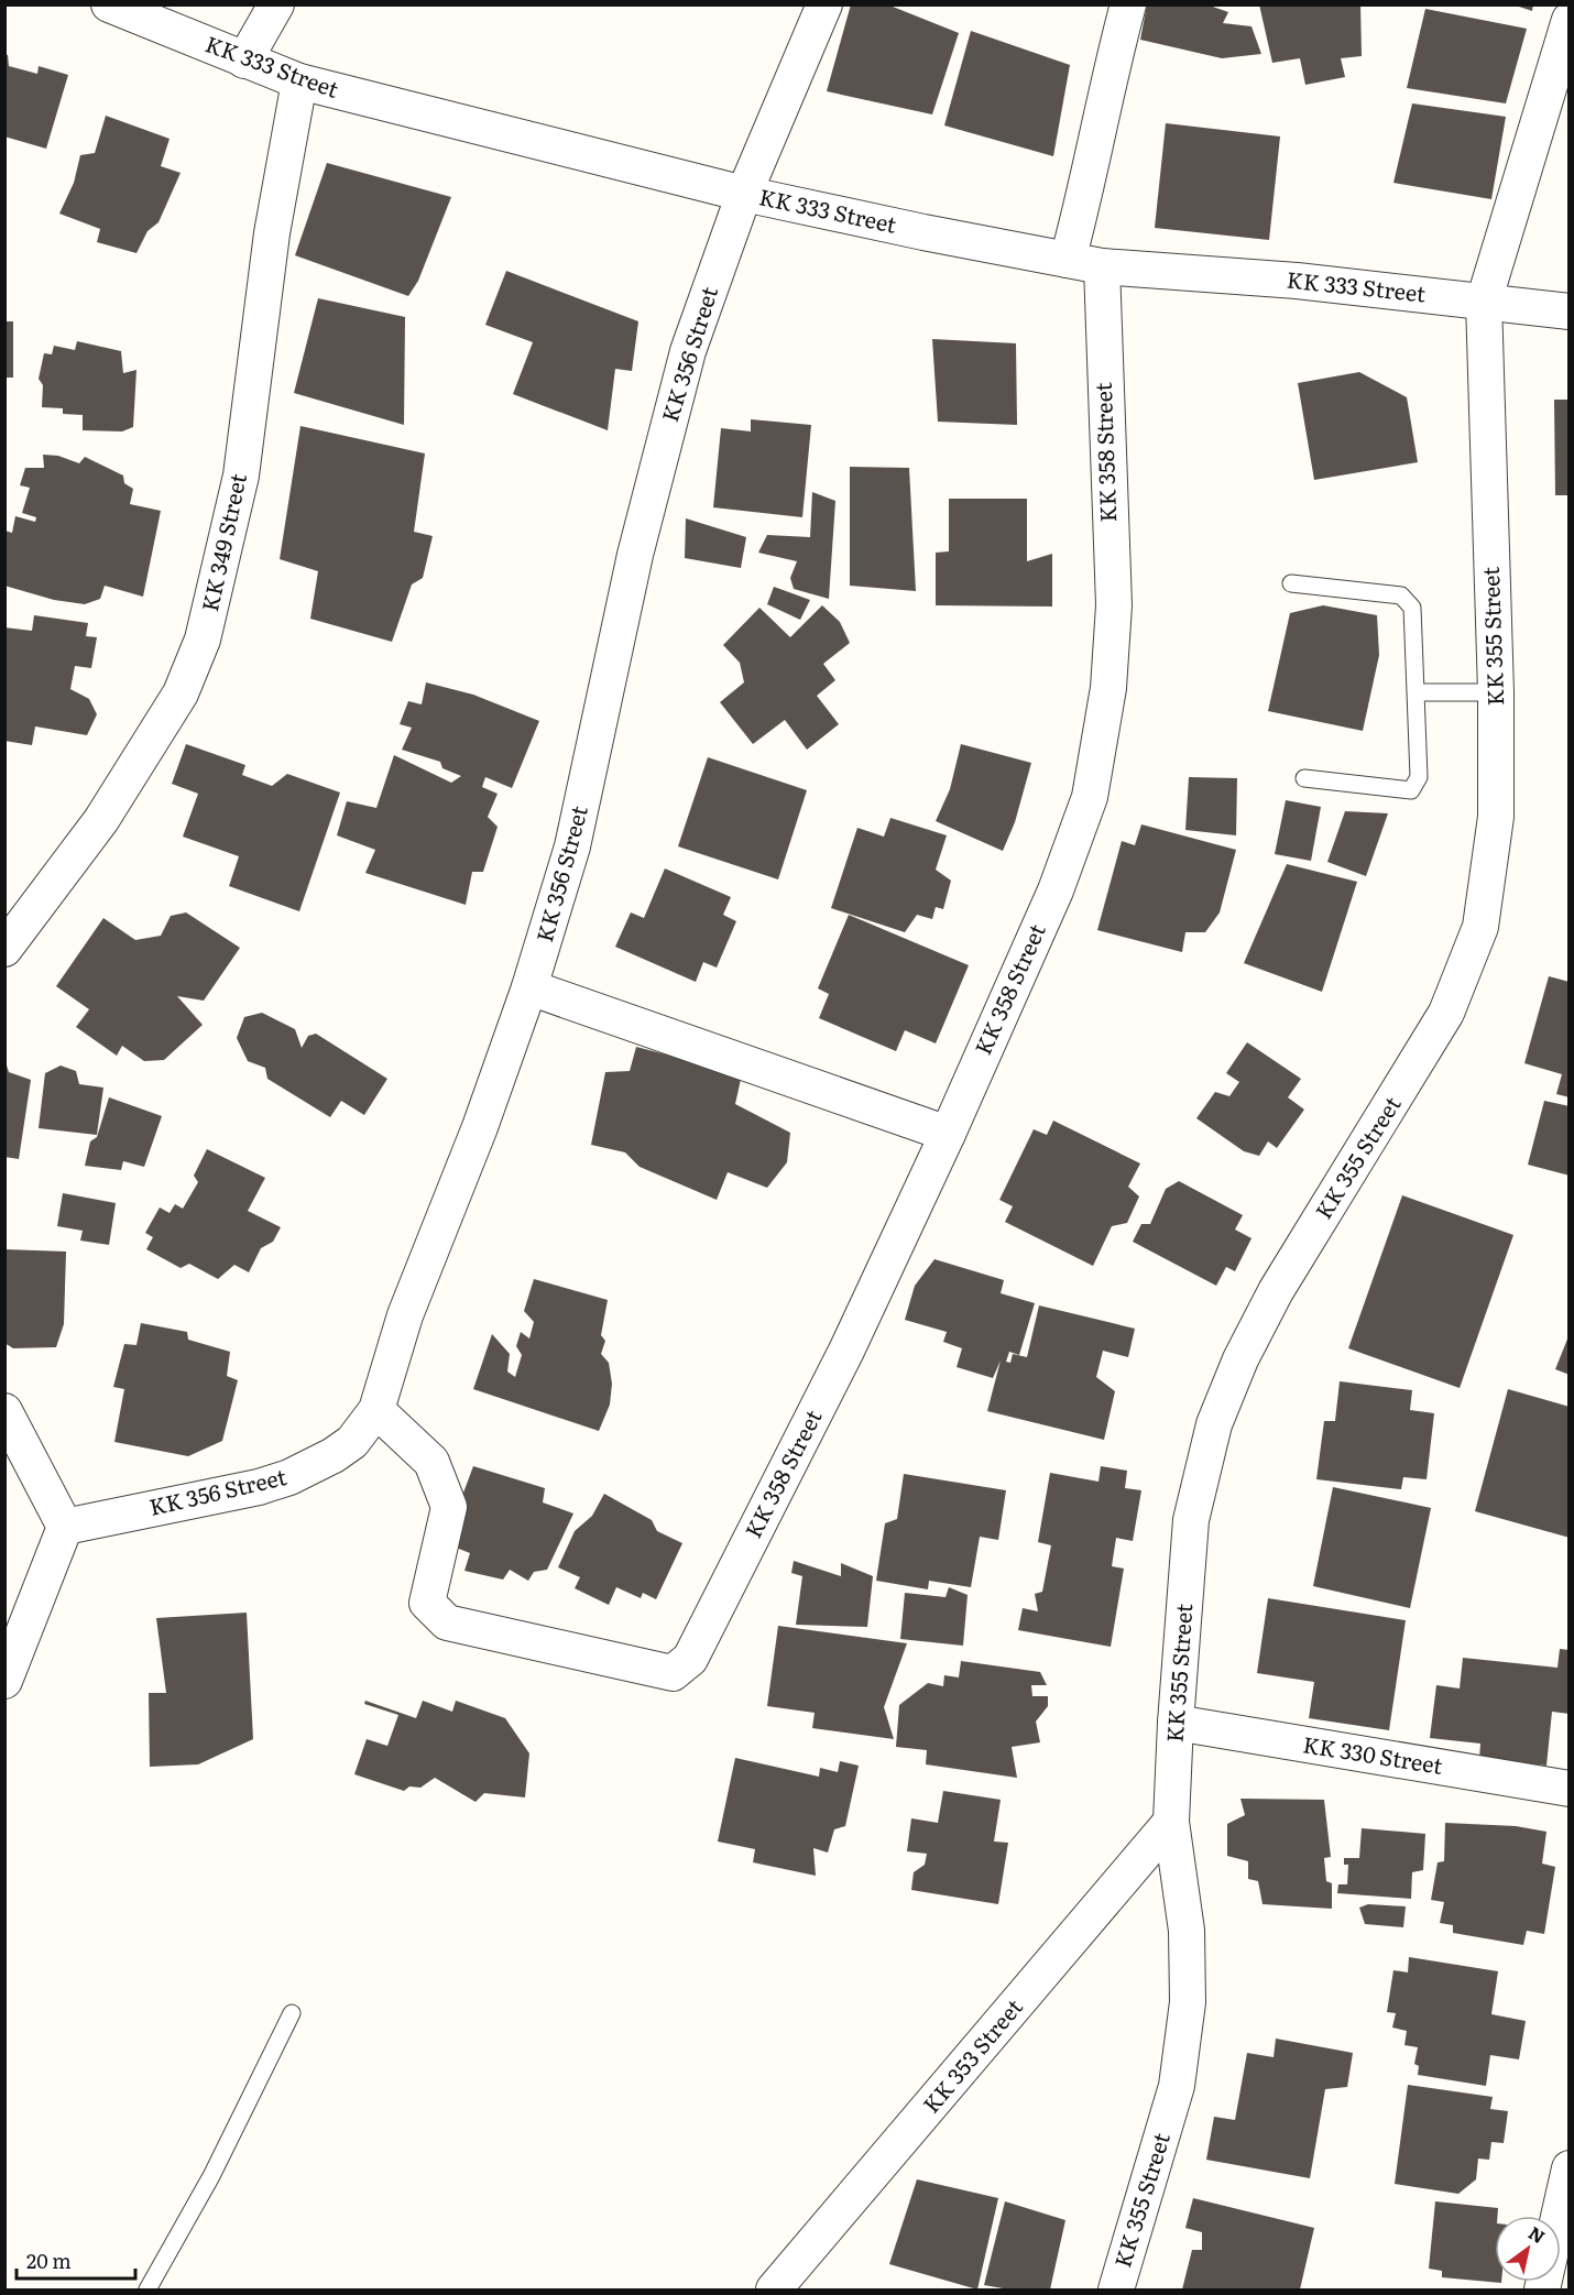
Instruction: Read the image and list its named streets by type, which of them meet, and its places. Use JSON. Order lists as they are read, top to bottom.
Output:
{
  "streets": {
    "street": [
      "KK 333 Street",
      "KK 356 Street",
      "KK 358 Street",
      "KK 349 Street",
      "KK 355 Street",
      "KK 330 Street",
      "KK 353 Street"
    ]
  },
  "crossings": [
    ["KK 333 Street", "KK 356 Street"],
    ["KK 333 Street", "KK 358 Street"],
    ["KK 333 Street", "KK 349 Street"],
    ["KK 333 Street", "KK 355 Street"],
    ["KK 356 Street", "KK 358 Street"],
    ["KK 355 Street", "KK 330 Street"],
    ["KK 355 Street", "KK 353 Street"]
  ],
  "scale_bar": "20 m",
  "north": "top right"
}
